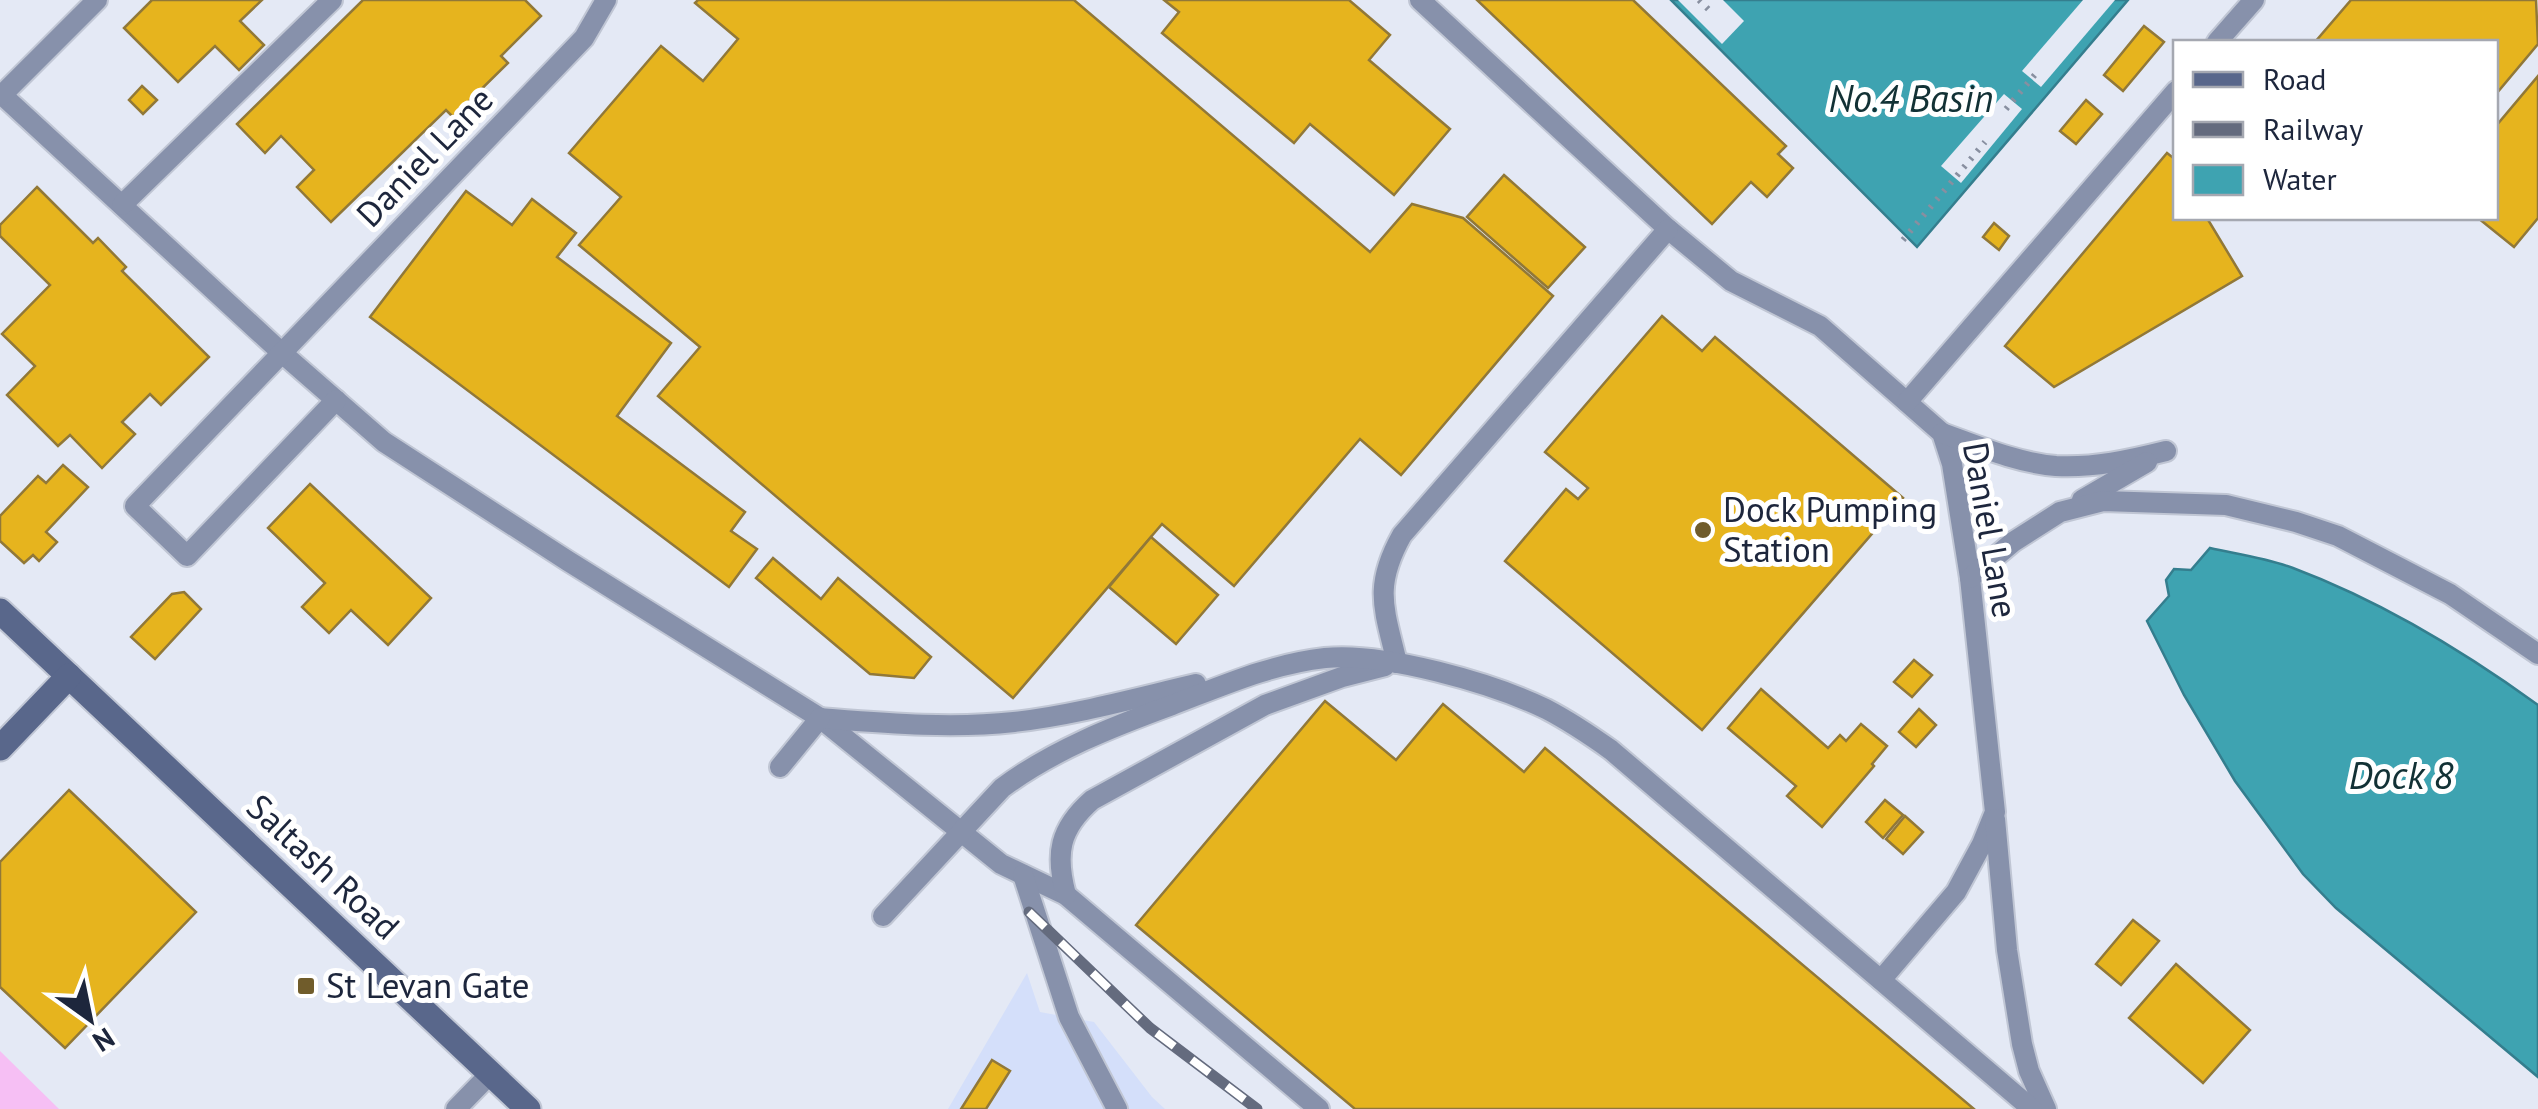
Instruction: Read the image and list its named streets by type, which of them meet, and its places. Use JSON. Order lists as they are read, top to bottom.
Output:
{
  "streets": {
    "main road": ["Saltash Road"],
    "lane": ["Daniel Lane"]
  },
  "water": ["No.4 Basin", "Dock 8"],
  "places": {
    "other": ["Dock Pumping Station"],
    "transit": ["St Levan Gate"]
  },
  "legend": ["Road", "Railway", "Water"],
  "north": "bottom right"
}
